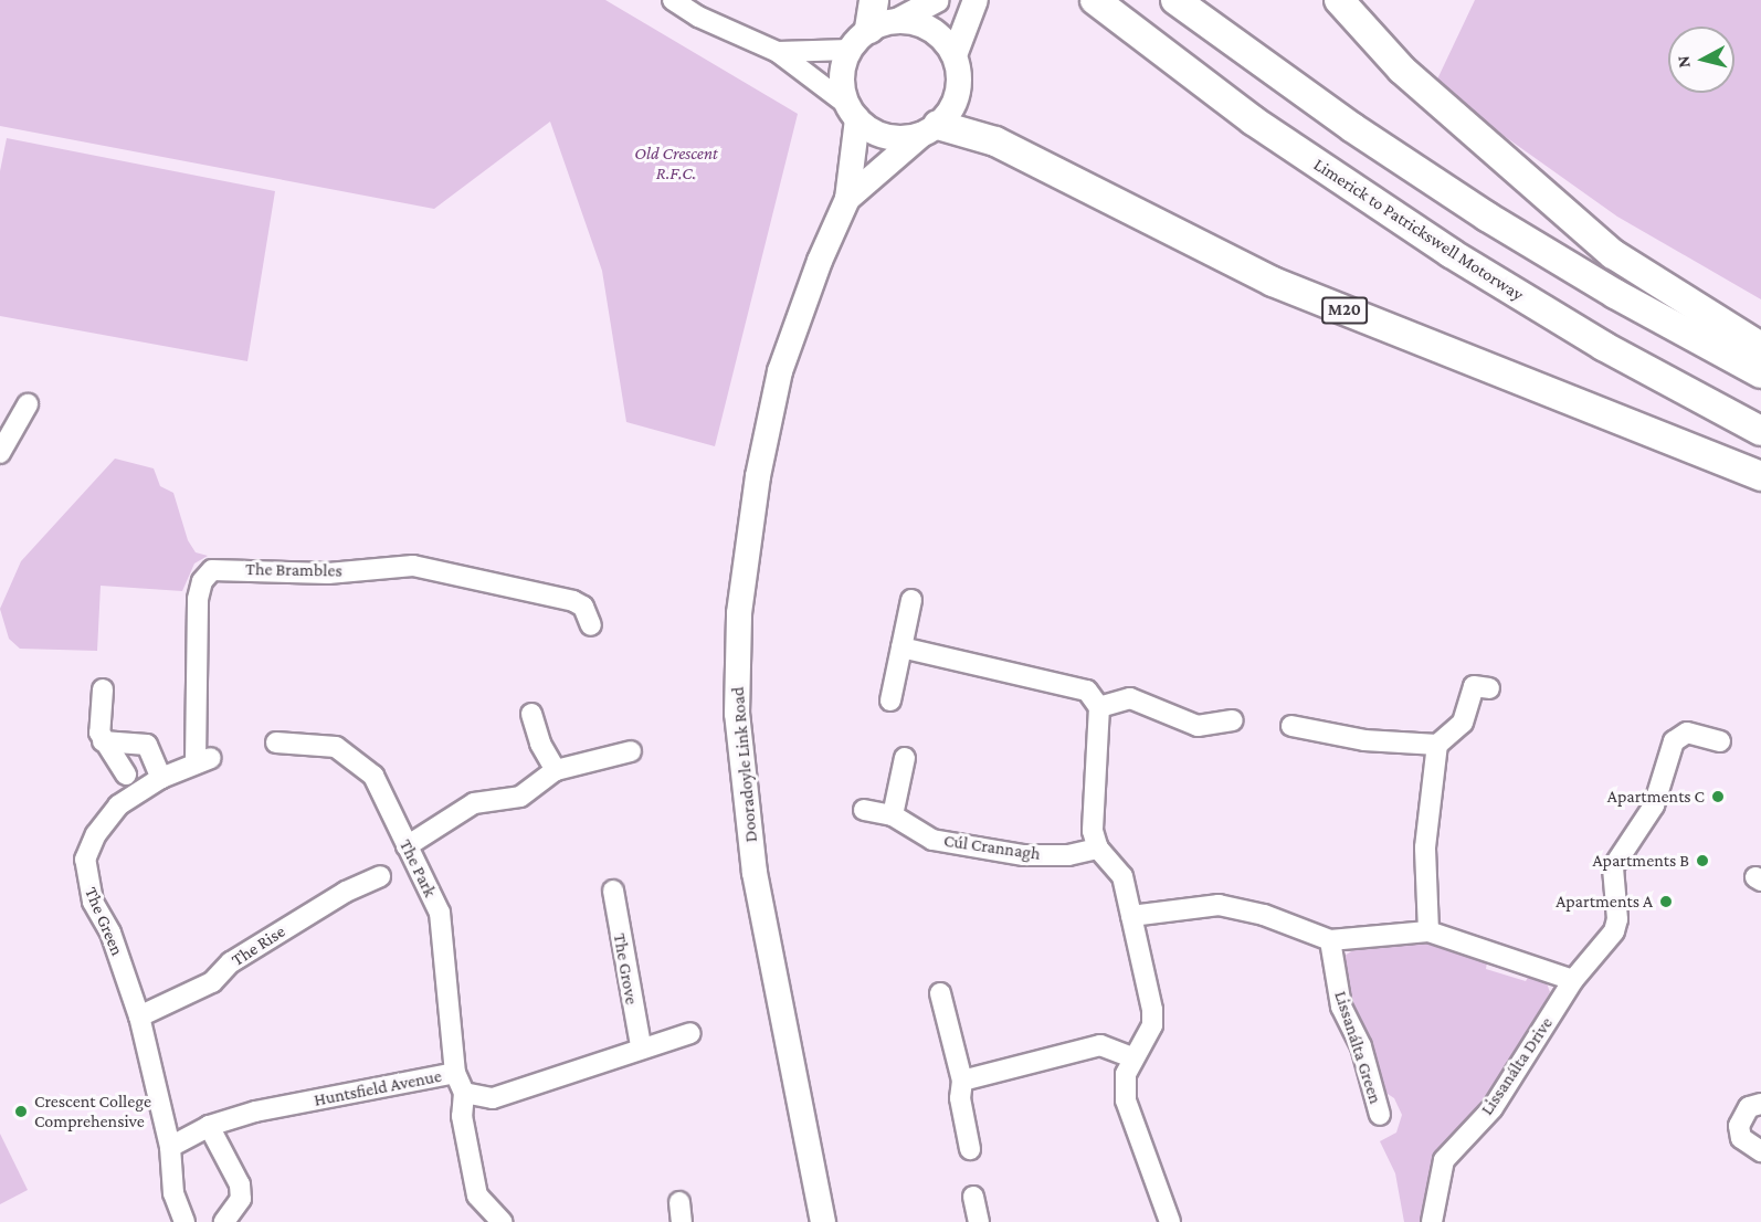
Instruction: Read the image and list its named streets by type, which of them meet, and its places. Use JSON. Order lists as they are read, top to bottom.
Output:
{
  "streets": {
    "highway": ["Limerick to Patrickswell Motorway", "M20"],
    "main road": ["Dooradoyle Link Road"],
    "street": [
      "The Brambles",
      "Cúl Crannagh",
      "The Park",
      "The Green",
      "The Rise",
      "The Grove",
      "Lissanálta Green",
      "Lissanálta Drive",
      "Huntsfield Avenue"
    ]
  },
  "crossings": [
    ["M20", "Dooradoyle Link Road"],
    ["The Brambles", "The Green"],
    ["The Park", "Huntsfield Avenue"],
    ["The Green", "The Rise"],
    ["The Green", "Huntsfield Avenue"],
    ["The Grove", "Huntsfield Avenue"]
  ],
  "parks": ["Old Crescent R.F.C."],
  "places": [
    "Apartments C",
    "Apartments B",
    "Apartments A",
    "Crescent College Comprehensive"
  ],
  "north": "left"
}
